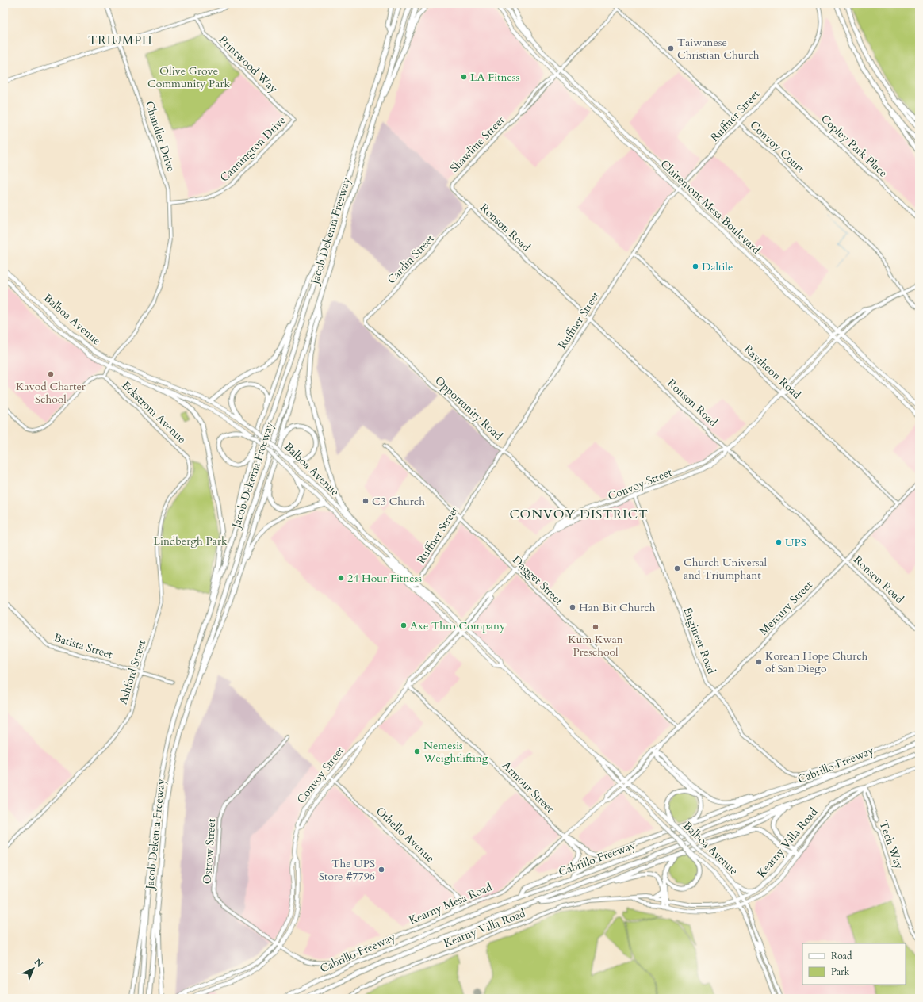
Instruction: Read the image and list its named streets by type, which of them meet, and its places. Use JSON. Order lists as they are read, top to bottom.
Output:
{
  "streets": {
    "highway": ["Jacob Dekema Freeway", "Cabrillo Freeway"],
    "main road": [
      "Ruffner Street",
      "Chandler Drive",
      "Copley Park Place",
      "Clairemont Mesa Boulevard",
      "Balboa Avenue",
      "Convoy Street",
      "Mercury Street",
      "Kearny Villa Road",
      "Kearny Mesa Road"
    ],
    "street": [
      "Printwood Way",
      "Shawline Street",
      "Convoy Court",
      "Cannington Drive",
      "Ronson Road",
      "Cardin Street",
      "Raytheon Road",
      "Opportunity Road",
      "Eckstrom Avenue",
      "Dagget Street",
      "Engineer Road",
      "Batista Street",
      "Ashford Street",
      "Armour Street",
      "Othello Avenue",
      "Tech Way",
      "Ostrow Street"
    ]
  },
  "crossings": [
    ["Printwood Way", "Cannington Drive"],
    ["Ruffner Street", "Copley Park Place"],
    ["Ruffner Street", "Convoy Court"],
    ["Ruffner Street", "Clairemont Mesa Boulevard"],
    ["Ruffner Street", "Ronson Road"],
    ["Ruffner Street", "Balboa Avenue"],
    ["Ruffner Street", "Raytheon Road"],
    ["Ruffner Street", "Opportunity Road"],
    ["Ruffner Street", "Dagget Street"],
    ["Chandler Drive", "Cannington Drive"],
    ["Chandler Drive", "Balboa Avenue"],
    ["Chandler Drive", "Eckstrom Avenue"],
    ["Shawline Street", "Convoy Court"],
    ["Shawline Street", "Clairemont Mesa Boulevard"],
    ["Shawline Street", "Ronson Road"],
    ["Convoy Court", "Convoy Street"],
    ["Clairemont Mesa Boulevard", "Convoy Street"],
    ["Ronson Road", "Cardin Street"],
    ["Ronson Road", "Convoy Street"],
    ["Ronson Road", "Mercury Street"],
    ["Cardin Street", "Opportunity Road"],
    ["Balboa Avenue", "Convoy Street"],
    ["Balboa Avenue", "Mercury Street"],
    ["Balboa Avenue", "Kearny Villa Road"],
    ["Raytheon Road", "Convoy Street"],
    ["Raytheon Road", "Mercury Street"],
    ["Opportunity Road", "Convoy Street"],
    ["Eckstrom Avenue", "Ashford Street"],
    ["Convoy Street", "Dagget Street"],
    ["Convoy Street", "Engineer Road"],
    ["Convoy Street", "Armour Street"],
    ["Convoy Street", "Othello Avenue"],
    ["Convoy Street", "Ostrow Street"],
    ["Convoy Street", "Kearny Mesa Road"],
    ["Dagget Street", "Mercury Street"],
    ["Mercury Street", "Engineer Road"],
    ["Mercury Street", "Armour Street"],
    ["Mercury Street", "Kearny Mesa Road"],
    ["Batista Street", "Ashford Street"],
    ["Armour Street", "Kearny Mesa Road"],
    ["Othello Avenue", "Kearny Mesa Road"],
    ["Kearny Villa Road", "Tech Way"],
    ["Ostrow Street", "Kearny Mesa Road"]
  ],
  "districts": ["TRIUMPH", "CONVOY DISTRICT"],
  "parks": ["Olive Grove Community Park", "Lindbergh Park"],
  "places": [
    "Taiwanese Christian Church",
    "LA Fitness",
    "Daltile",
    "Kavod Charter School",
    "C3 Church",
    "UPS",
    "Church Universal and Triumphant",
    "24 Hour Fitness",
    "Han Bit Church",
    "Axe Thro Company",
    "Kum Kwan Preschool",
    "Korean Hope Church of San Diego",
    "Nemesis Weightlifting",
    "The UPS Store #7796"
  ],
  "legend": ["Road", "Park"],
  "north": "top right"
}
